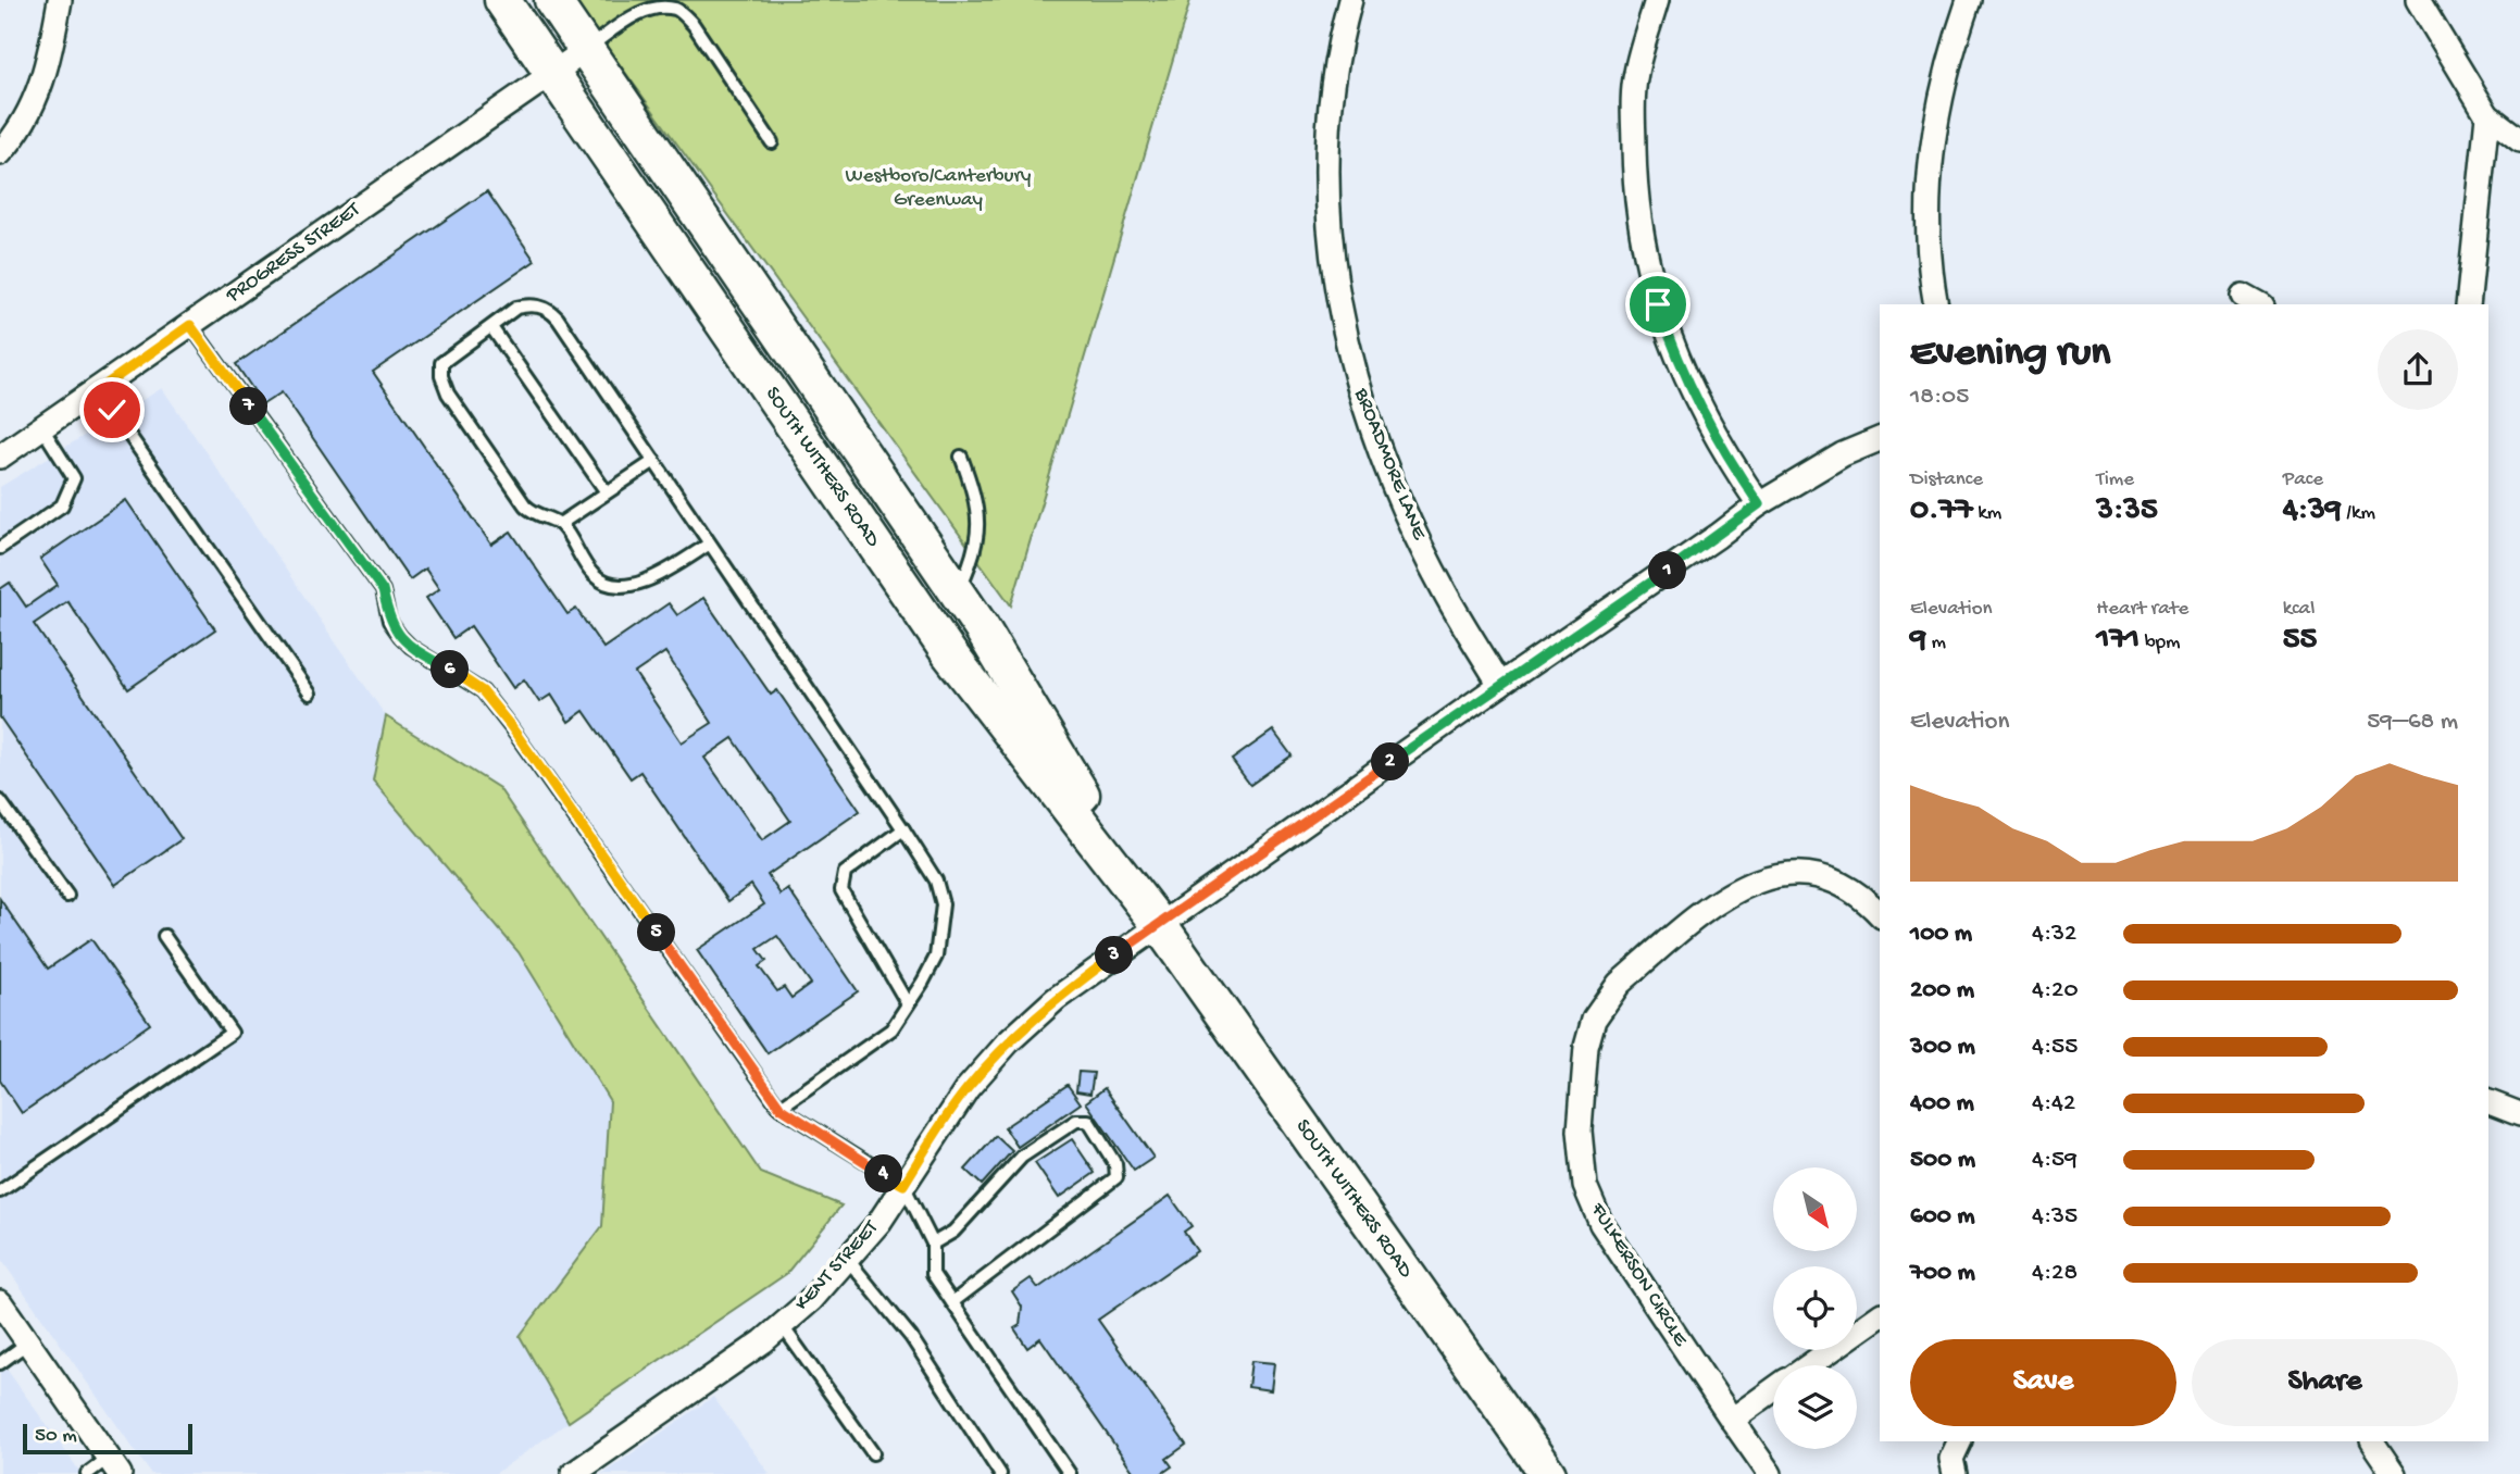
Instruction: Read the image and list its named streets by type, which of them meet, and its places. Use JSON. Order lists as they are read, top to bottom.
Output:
{
  "streets": {
    "main road": ["SOUTH WITHERS ROAD"],
    "street": [
      "PROGRESS STREET",
      "BROADMORE LANE",
      "KENT STREET",
      "FULKERSON CIRCLE"
    ]
  },
  "crossings": [
    ["PROGRESS STREET", "SOUTH WITHERS ROAD"],
    ["BROADMORE LANE", "KENT STREET"],
    ["SOUTH WITHERS ROAD", "KENT STREET"]
  ],
  "parks": ["Westboro/Canterbury Greenway"],
  "scale_bar": "50 m",
  "north": "bottom right",
  "page": {
    "heading": ["Evening run", "18:05"],
    "pins": [
      "7",
      "1",
      "6",
      "2",
      "5",
      "3",
      "4"
    ],
    "stats": [
      ["Distance", "0.77 km"],
      ["Time", "3:35"],
      ["Pace", "4:39 /km"],
      ["Elevation", "9 m"],
      ["Heart rate", "171 bpm"],
      ["kcal", "55"]
    ],
    "chart": ["Elevation", "59–68 m"],
    "list": [
      {
        "name": "100 m",
        "note": "4:32"
      },
      {
        "name": "200 m",
        "note": "4:20"
      },
      {
        "name": "300 m",
        "note": "4:55"
      },
      {
        "name": "400 m",
        "note": "4:42"
      },
      {
        "name": "500 m",
        "note": "4:59"
      },
      {
        "name": "600 m",
        "note": "4:35"
      },
      {
        "name": "700 m",
        "note": "4:28"
      }
    ],
    "buttons": ["Save", "Share"],
    "scale": "50 m"
  }
}
